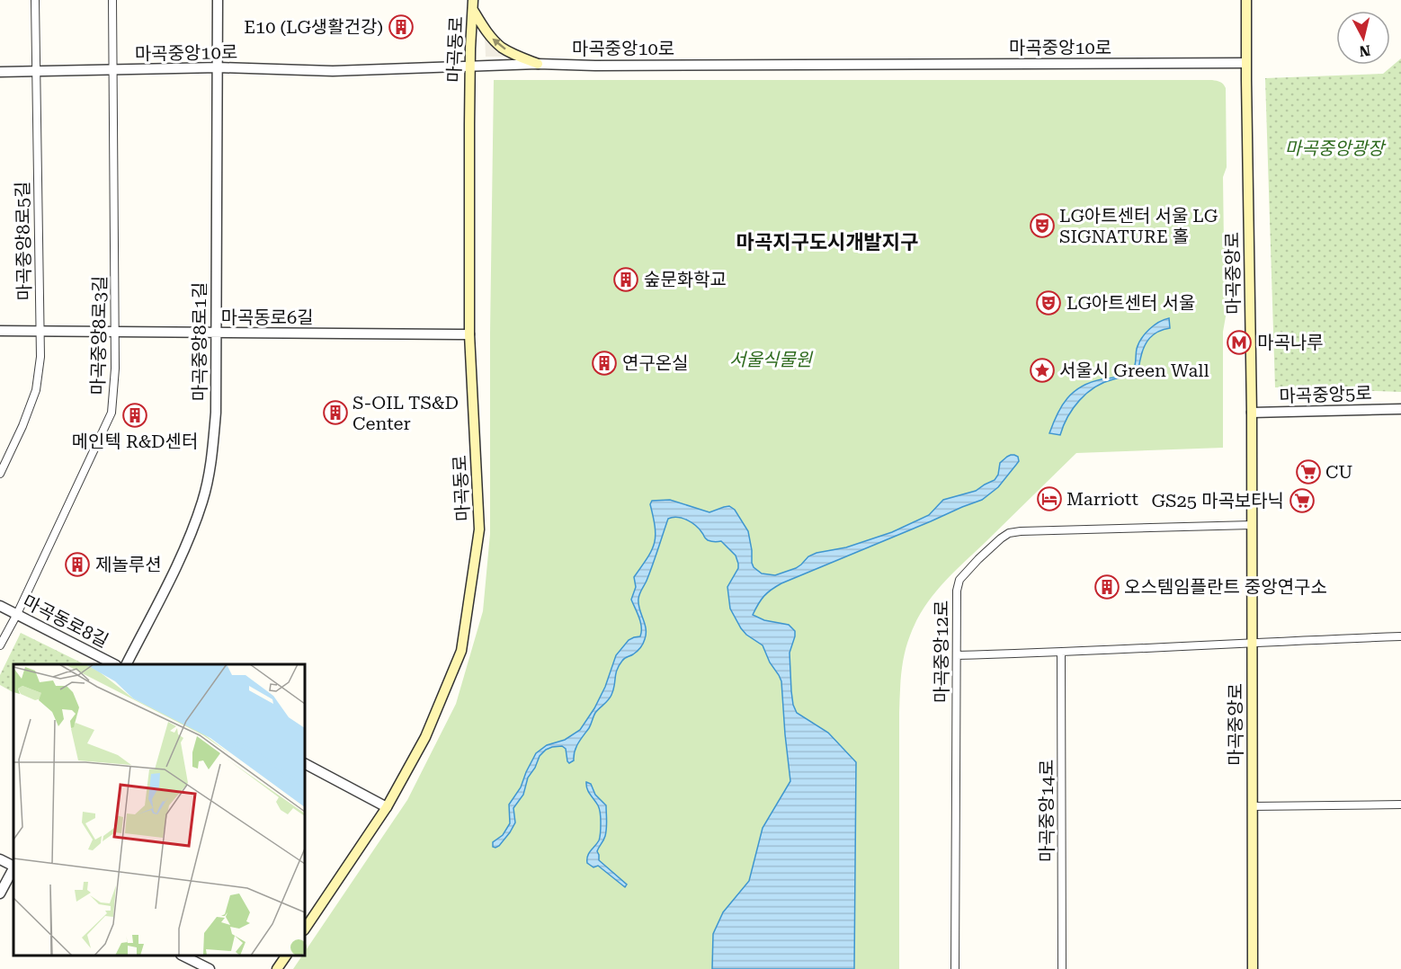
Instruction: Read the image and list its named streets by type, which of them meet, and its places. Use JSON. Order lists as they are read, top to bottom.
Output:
{
  "streets": {
    "main road": ["마곡동로", "마곡중앙로"],
    "street": [
      "마곡중앙10로",
      "마곡중앙8로5길",
      "마곡동로6길",
      "마곡중앙8로3길",
      "마곡중앙8로1길",
      "마곡중앙5로",
      "마곡동로8길",
      "마곡중앙12로",
      "마곡중앙14로"
    ]
  },
  "crossings": [
    ["마곡중앙10로", "마곡동로"],
    ["마곡중앙10로", "마곡중앙8로5길"],
    ["마곡중앙10로", "마곡중앙로"],
    ["마곡중앙10로", "마곡중앙8로3길"],
    ["마곡중앙10로", "마곡중앙8로1길"],
    ["마곡동로", "마곡동로6길"],
    ["마곡중앙8로5길", "마곡동로6길"],
    ["마곡중앙로", "마곡중앙5로"],
    ["마곡중앙로", "마곡중앙12로"],
    ["마곡동로6길", "마곡중앙8로3길"],
    ["마곡동로6길", "마곡중앙8로1길"],
    ["마곡중앙8로3길", "마곡동로8길"]
  ],
  "districts": ["마곡지구도시개발지구"],
  "parks": ["마곡중앙광장", "서울식물원"],
  "places": {
    "building": [
      "E10 (LG생활건강)",
      "숲문화학교",
      "연구온실",
      "S-OIL TS&D Center",
      "메인텍 R&D센터",
      "제놀루션",
      "오스템임플란트 중앙연구소"
    ],
    "theatre": ["LG아트센터 서울 LG SIGNATURE 홀", "LG아트센터 서울"],
    "metro station": ["마곡나루"],
    "place": ["서울시 Green Wall"],
    "supermarket": ["CU", "GS25 마곡보타닉"],
    "hotel": ["Marriott"]
  },
  "north": "bottom"
}
